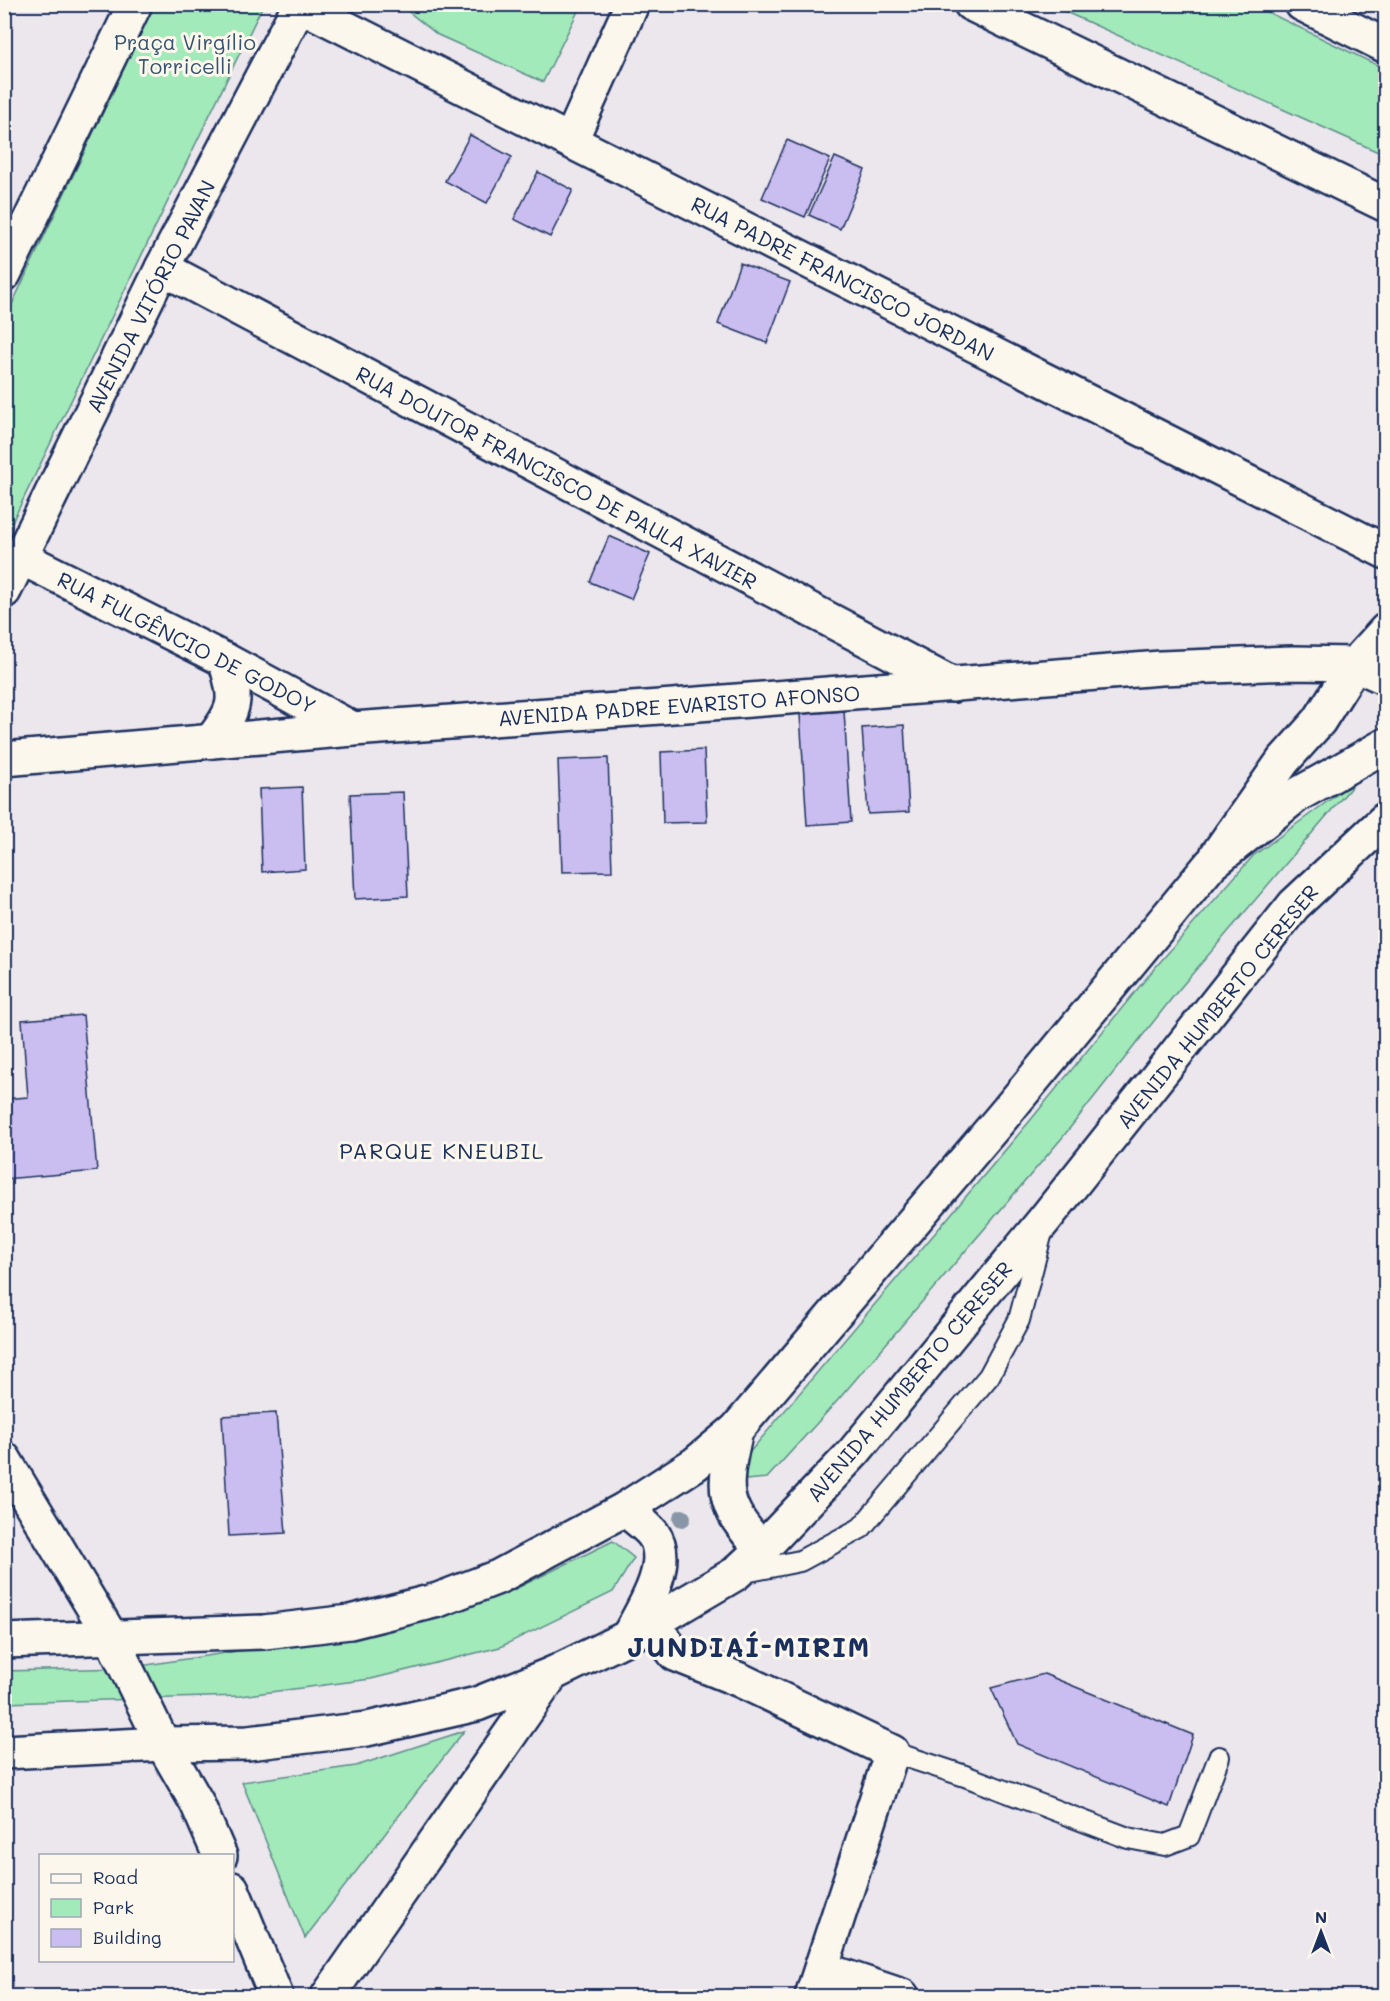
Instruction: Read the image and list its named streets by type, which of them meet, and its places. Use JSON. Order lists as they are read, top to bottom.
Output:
{
  "streets": {
    "street": [
      "RUA PADRE FRANCISCO JORDAN",
      "AVENIDA VITÓRIO PAVAN",
      "RUA DOUTOR FRANCISCO DE PAULA XAVIER",
      "RUA FULGÊNCIO DE GODOY",
      "AVENIDA PADRE EVARISTO AFONSO",
      "AVENIDA HUMBERTO CERESER"
    ]
  },
  "crossings": [
    ["RUA PADRE FRANCISCO JORDAN", "AVENIDA VITÓRIO PAVAN"],
    ["AVENIDA VITÓRIO PAVAN", "RUA DOUTOR FRANCISCO DE PAULA XAVIER"],
    ["AVENIDA VITÓRIO PAVAN", "RUA FULGÊNCIO DE GODOY"],
    ["RUA DOUTOR FRANCISCO DE PAULA XAVIER", "AVENIDA PADRE EVARISTO AFONSO"],
    ["RUA FULGÊNCIO DE GODOY", "AVENIDA PADRE EVARISTO AFONSO"]
  ],
  "districts": ["PARQUE KNEUBIL", "JUNDIAÍ-MIRIM"],
  "parks": ["Praça Virgílio Torricelli"],
  "legend": ["Road", "Park", "Building"],
  "north": "top"
}
